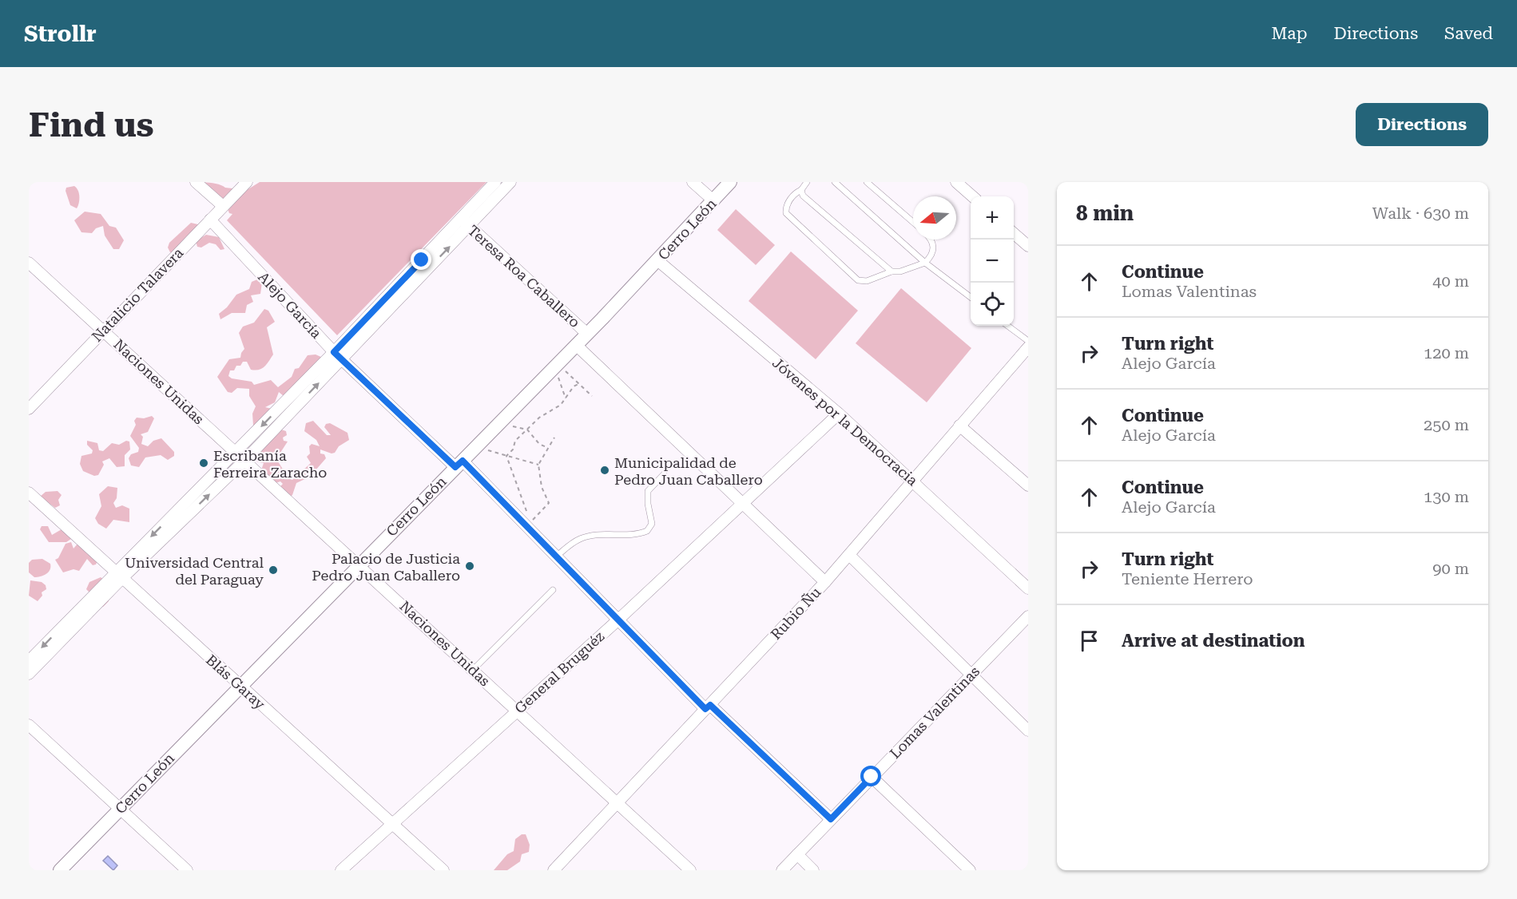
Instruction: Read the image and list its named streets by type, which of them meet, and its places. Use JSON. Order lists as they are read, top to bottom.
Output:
{
  "streets": {
    "street": [
      "Cerro León",
      "Teresa Roa Caballero",
      "Natalicio Talavera",
      "Alejo García",
      "Naciones Unidas",
      "Jóvenes por la Democracia",
      "Rubio Ñu",
      "General Bruguéz",
      "Blás Garay",
      "Lomas Valentinas"
    ]
  },
  "crossings": [
    ["Cerro León", "Teresa Roa Caballero"],
    ["Cerro León", "Alejo García"],
    ["Cerro León", "Naciones Unidas"],
    ["Cerro León", "Jóvenes por la Democracia"],
    ["Cerro León", "Blás Garay"],
    ["Teresa Roa Caballero", "Rubio Ñu"],
    ["Teresa Roa Caballero", "General Bruguéz"],
    ["Natalicio Talavera", "Alejo García"],
    ["Natalicio Talavera", "Naciones Unidas"],
    ["Alejo García", "Rubio Ñu"],
    ["Alejo García", "General Bruguéz"],
    ["Alejo García", "Lomas Valentinas"],
    ["Naciones Unidas", "Rubio Ñu"],
    ["Naciones Unidas", "General Bruguéz"],
    ["Jóvenes por la Democracia", "Rubio Ñu"],
    ["Jóvenes por la Democracia", "General Bruguéz"],
    ["General Bruguéz", "Blás Garay"]
  ],
  "places": [
    "Escribanía Ferreira Zaracho",
    "Municipalidad de Pedro Juan Caballero",
    "Palacio de Justicia Pedro Juan Caballero",
    "Universidad Central del Paraguay"
  ],
  "north": "left",
  "page": {
    "header": "Strollr",
    "nav": ["Map", "Directions", "Saved"],
    "buttons": "Directions",
    "title": "Find us",
    "heading": ["8 min", "Walk · 630 m"],
    "map_buttons": ["+", "−"],
    "list": [
      ["Continue", "Lomas Valentinas", "40 m"],
      ["Turn right", "Alejo García", "120 m"],
      ["Continue", "Alejo García", "250 m"],
      ["Continue", "Alejo García", "130 m"],
      ["Turn right", "Teniente Herrero", "90 m"],
      "Arrive at destination"
    ]
  }
}
